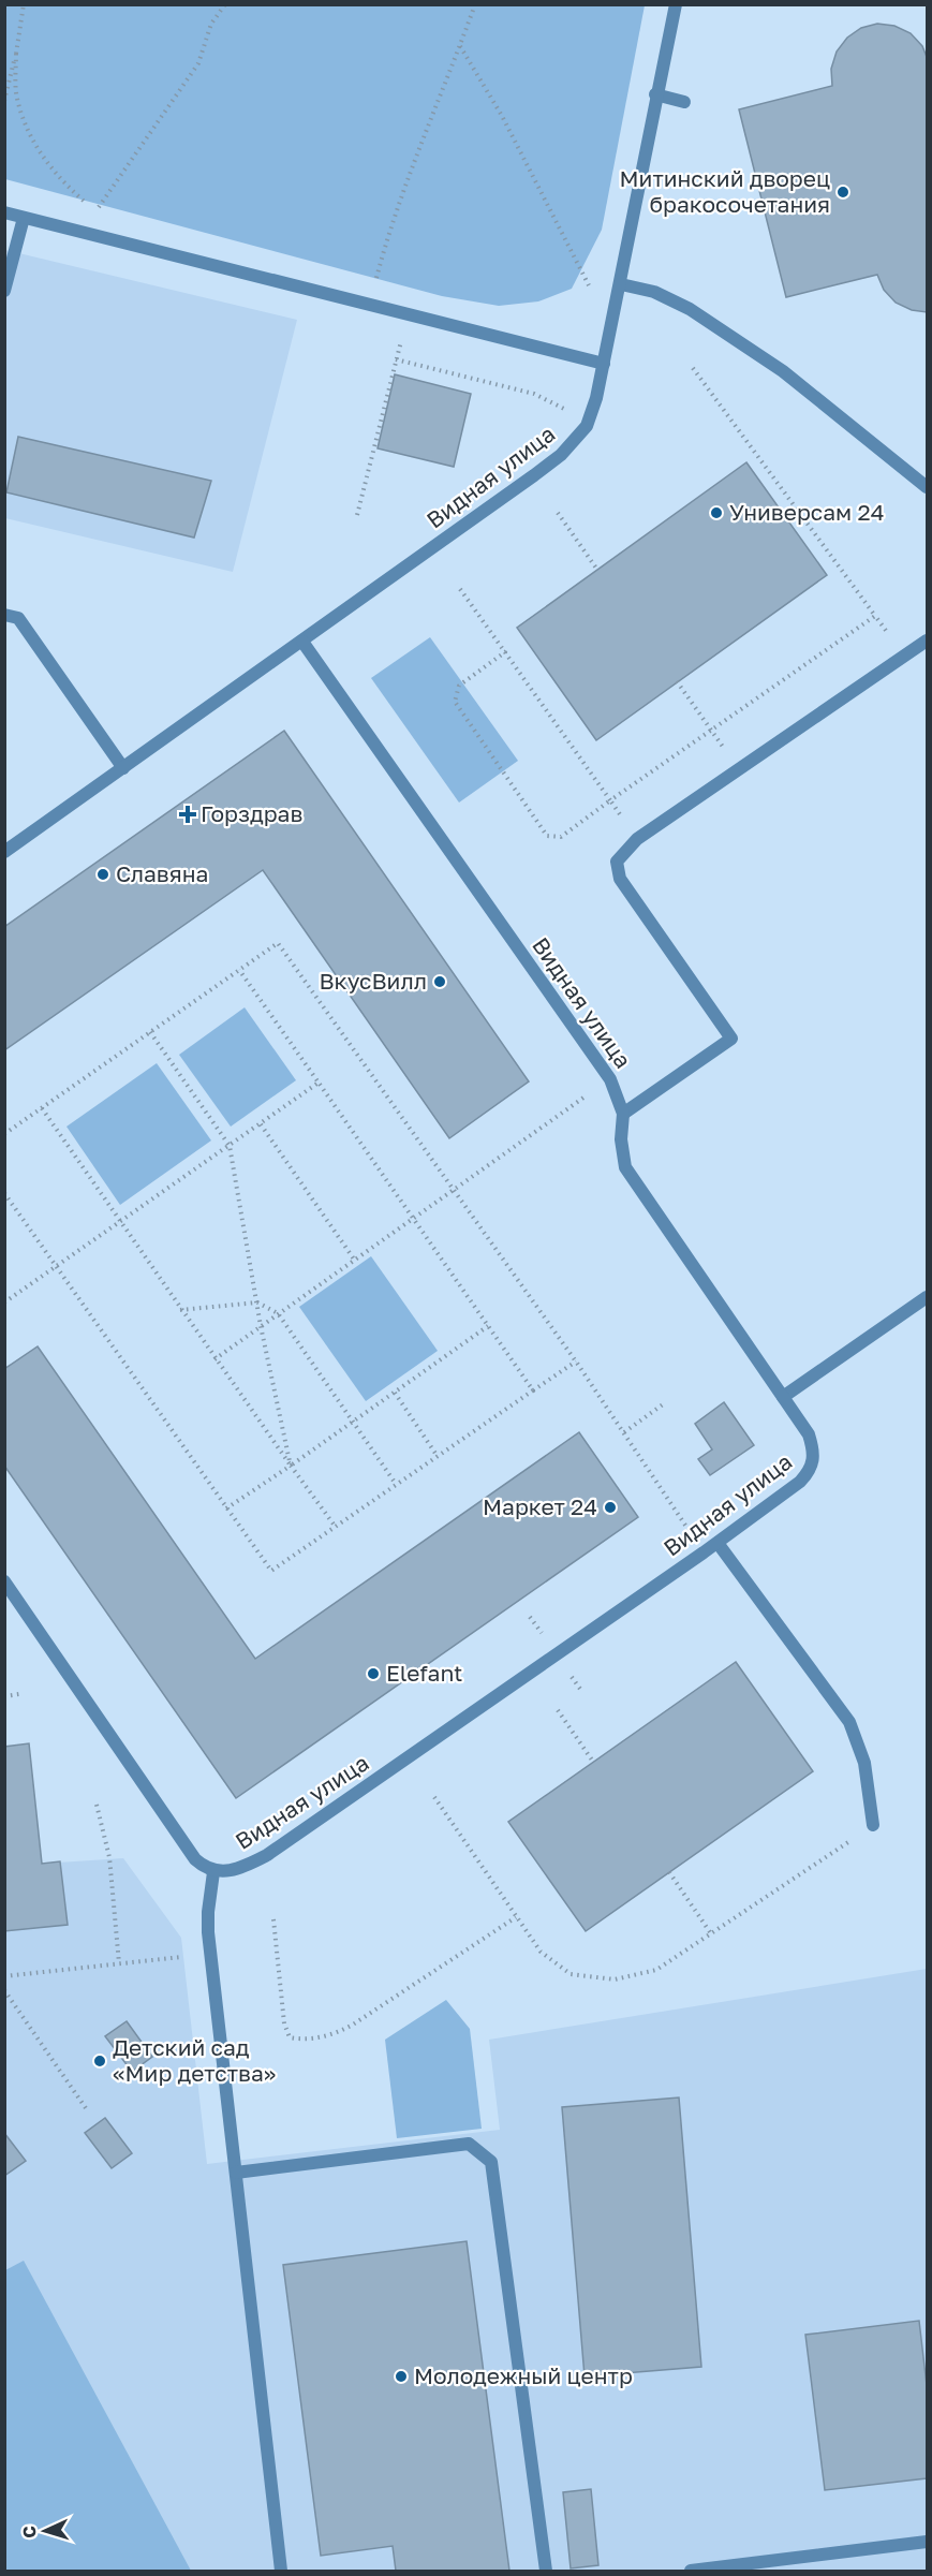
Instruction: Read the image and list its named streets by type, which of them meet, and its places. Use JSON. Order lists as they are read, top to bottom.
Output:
{
  "streets": {
    "street": ["Видная улица"]
  },
  "places": {
    "other": [
      "Митинский дворец бракосочетания",
      "Универсам 24",
      "Славяна",
      "ВкусВилл",
      "Маркет 24",
      "Elefant",
      "Детский сад «Мир детства»",
      "Молодежный центр"
    ],
    "health": ["Горздрав"]
  },
  "north": "left"
}
